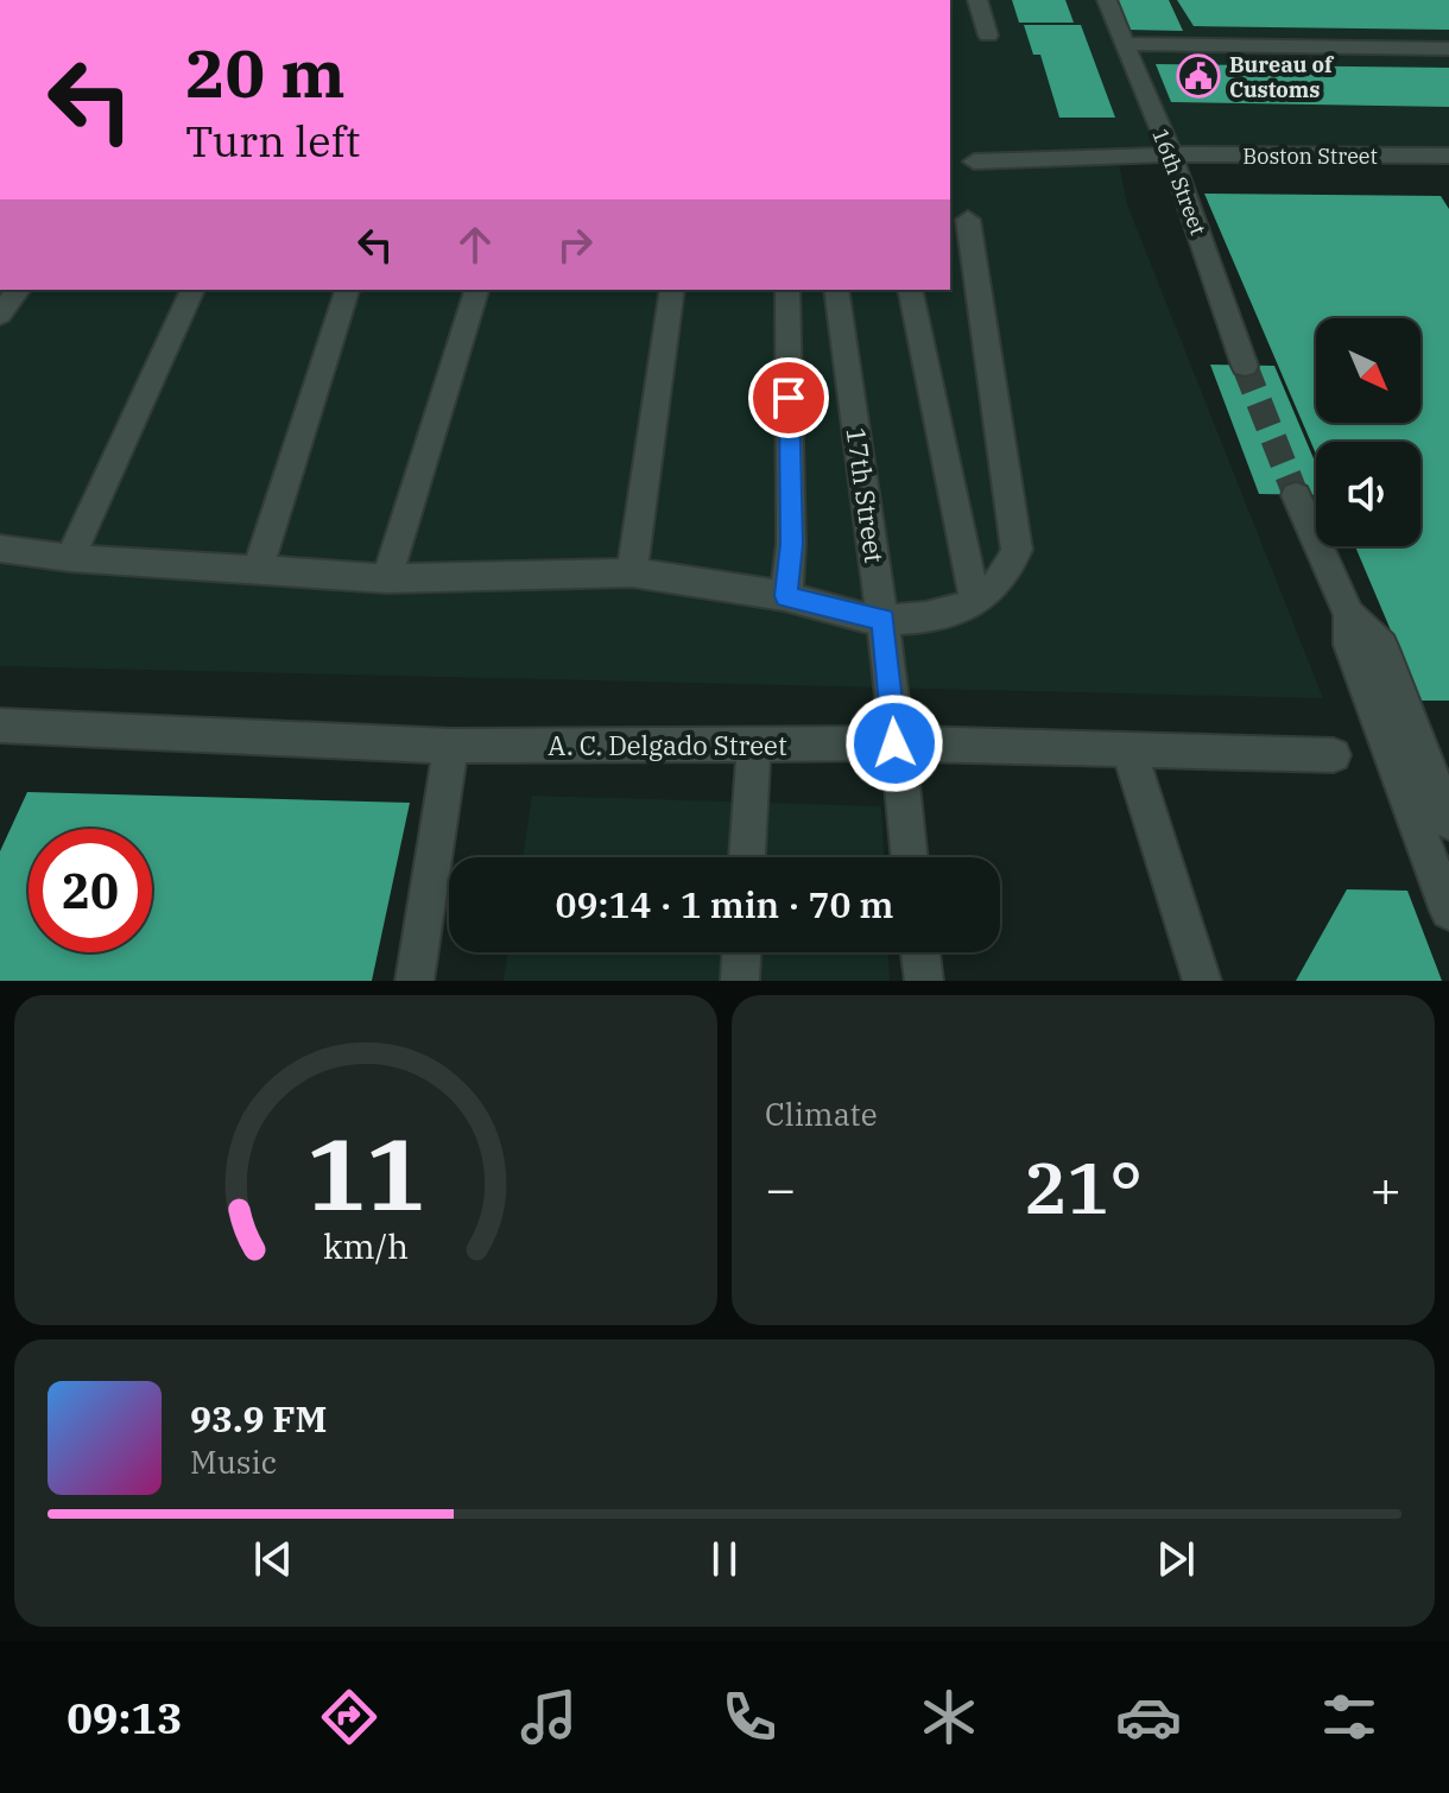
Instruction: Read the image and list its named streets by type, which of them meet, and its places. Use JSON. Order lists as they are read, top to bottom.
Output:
{
  "streets": {
    "street": [
      "Boston Street",
      "16th Street",
      "17th Street",
      "A. C. Delgado Street"
    ]
  },
  "crossings": [
    ["Boston Street", "16th Street"],
    ["17th Street", "A. C. Delgado Street"]
  ],
  "places": {
    "public building": ["Bureau of Customs"]
  },
  "north": "bottom right",
  "page": {
    "turn": ["20 m", "Turn left"],
    "limit": "20",
    "trip": "09:14 · 1 min · 70 m",
    "tile": "Climate",
    "heat": ["−", "21°", "+"],
    "song": ["93.9 FM", "Music"],
    "tabs": "09:13",
    "gauge": ["11", "km/h"]
  }
}
